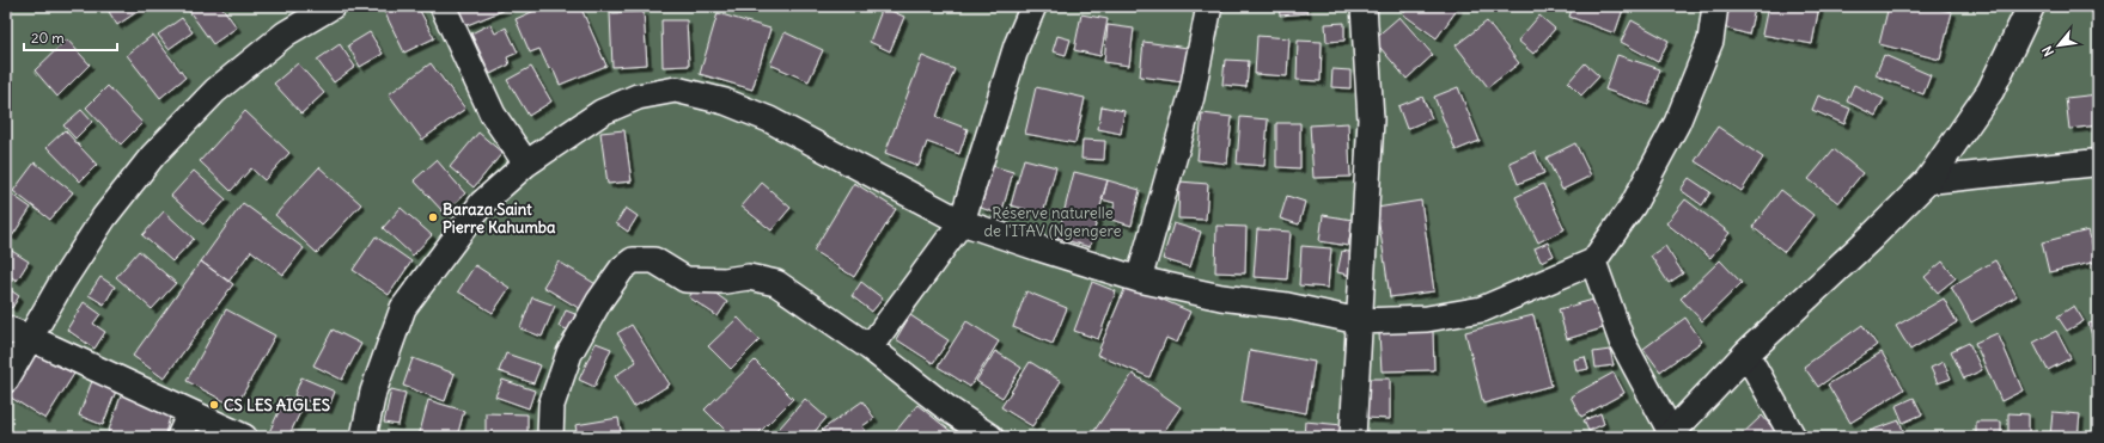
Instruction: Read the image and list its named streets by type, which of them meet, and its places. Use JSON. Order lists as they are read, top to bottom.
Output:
{
  "parks": ["Réserve naturelle de l'ITAV (Ngengere"],
  "places": ["Baraza Saint Pierre Kahumba", "CS LES AIGLES"],
  "scale_bar": "20 m",
  "north": "bottom left"
}
